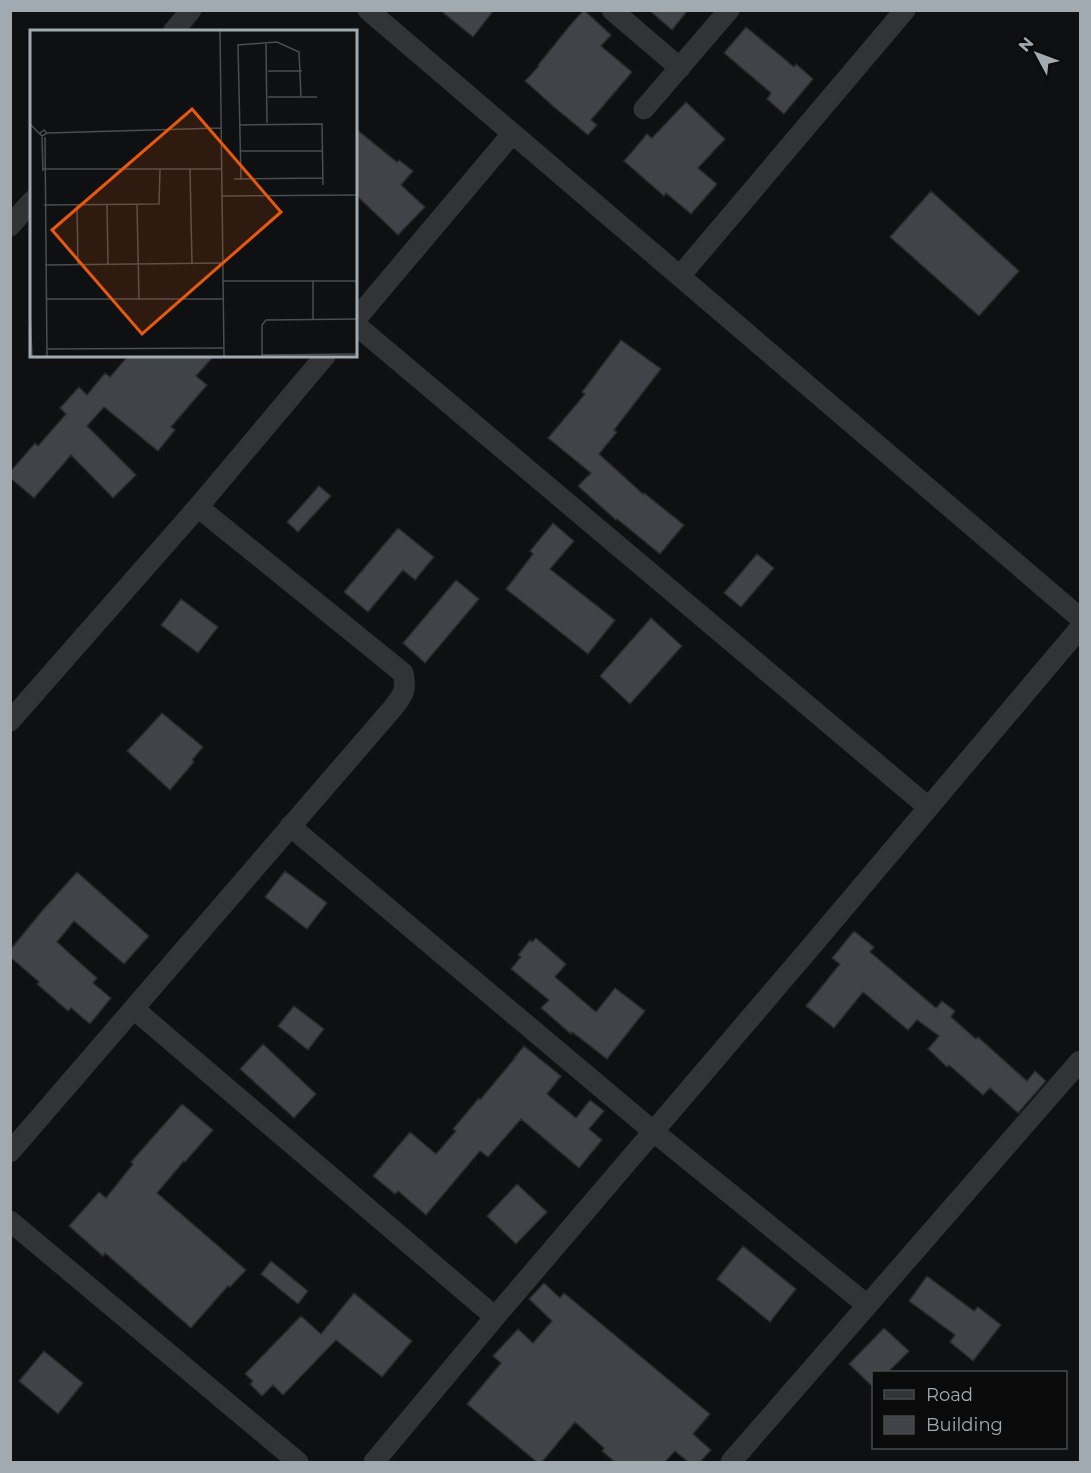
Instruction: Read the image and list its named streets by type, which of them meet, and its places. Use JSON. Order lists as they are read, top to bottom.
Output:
{
  "legend": ["Road", "Building"],
  "north": "top left"
}
